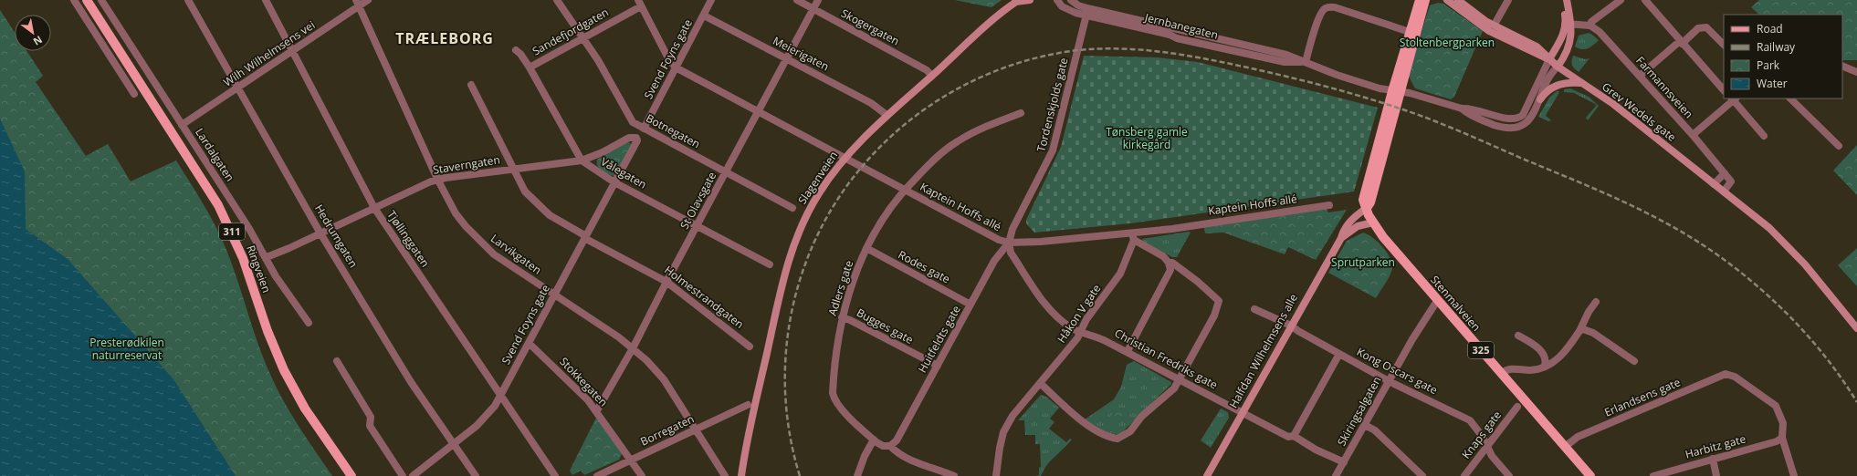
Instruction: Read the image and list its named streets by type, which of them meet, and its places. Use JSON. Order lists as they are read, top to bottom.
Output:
{
  "streets": {
    "main road": [
      "Grev Wedels gate",
      "Slagenveien",
      "311",
      "Ringveien",
      "Stenmalveien",
      "325",
      "Halfdan Wilhelmsens alle"
    ],
    "street": [
      "Jernbanegaten",
      "Skogergaten",
      "Sandefjordgaten",
      "Wilh Wilhelmsens vei",
      "Meierigaten",
      "Svend Foyns gate",
      "Farmannsveien",
      "Tordenskjolds gate",
      "Botnegaten",
      "Lardalgaten",
      "Staverngaten",
      "Vålegaten",
      "St Olavsgate",
      "Kaptein Hoffs allé",
      "Hedrumgaten",
      "Tjøllinggaten",
      "Larvikgaten",
      "Rodes gate",
      "Adlers gate",
      "Holmestrandgaten",
      "Håkon V gate",
      "Bugges gate",
      "Huitfeldts gate",
      "Christian Fredriks gate",
      "Kong Oscars gate",
      "Stokkegaten",
      "Erlandsens gate",
      "Skiringsalgaten",
      "Borregaten",
      "Knaps gate",
      "Harbitz gate"
    ]
  },
  "crossings": [
    ["Jernbanegaten", "Tordenskjolds gate"],
    ["Jernbanegaten", "Grev Wedels gate"],
    ["Jernbanegaten", "325"],
    ["Skogergaten", "Slagenveien"],
    ["Skogergaten", "St Olavsgate"],
    ["Sandefjordgaten", "Botnegaten"],
    ["Sandefjordgaten", "Vålegaten"],
    ["Wilh Wilhelmsens vei", "Lardalgaten"],
    ["Wilh Wilhelmsens vei", "Hedrumgaten"],
    ["Wilh Wilhelmsens vei", "Tjøllinggaten"],
    ["Wilh Wilhelmsens vei", "Larvikgaten"],
    ["Meierigaten", "Svend Foyns gate"],
    ["Meierigaten", "Slagenveien"],
    ["Meierigaten", "St Olavsgate"],
    ["Svend Foyns gate", "Botnegaten"],
    ["Svend Foyns gate", "Staverngaten"],
    ["Svend Foyns gate", "Vålegaten"],
    ["Svend Foyns gate", "Kaptein Hoffs allé"],
    ["Svend Foyns gate", "Hedrumgaten"],
    ["Svend Foyns gate", "Tjøllinggaten"],
    ["Svend Foyns gate", "Larvikgaten"],
    ["Svend Foyns gate", "Holmestrandgaten"],
    ["Svend Foyns gate", "Stokkegaten"],
    ["Tordenskjolds gate", "Kaptein Hoffs allé"],
    ["Tordenskjolds gate", "Huitfeldts gate"],
    ["Tordenskjolds gate", "Christian Fredriks gate"],
    ["Botnegaten", "St Olavsgate"],
    ["Lardalgaten", "Staverngaten"],
    ["Staverngaten", "Vålegaten"],
    ["Staverngaten", "Hedrumgaten"],
    ["Staverngaten", "Tjøllinggaten"],
    ["Staverngaten", "Larvikgaten"],
    ["Staverngaten", "Holmestrandgaten"],
    ["Vålegaten", "St Olavsgate"],
    ["Slagenveien", "Kaptein Hoffs allé"],
    ["St Olavsgate", "Kaptein Hoffs allé"],
    ["St Olavsgate", "Larvikgaten"],
    ["St Olavsgate", "Holmestrandgaten"],
    ["St Olavsgate", "Stokkegaten"],
    ["Kaptein Hoffs allé", "Adlers gate"],
    ["Kaptein Hoffs allé", "Huitfeldts gate"],
    ["Kaptein Hoffs allé", "Christian Fredriks gate"],
    ["Larvikgaten", "Borregaten"],
    ["Rodes gate", "Adlers gate"],
    ["Rodes gate", "Huitfeldts gate"],
    ["Adlers gate", "Bugges gate"],
    ["Adlers gate", "Huitfeldts gate"],
    ["Stenmalveien", "325"],
    ["Stenmalveien", "Halfdan Wilhelmsens alle"],
    ["Stenmalveien", "Erlandsens gate"],
    ["Stenmalveien", "Skiringsalgaten"],
    ["Håkon V gate", "Christian Fredriks gate"],
    ["Bugges gate", "Huitfeldts gate"],
    ["Huitfeldts gate", "Christian Fredriks gate"],
    ["325", "Halfdan Wilhelmsens alle"],
    ["Halfdan Wilhelmsens alle", "Christian Fredriks gate"],
    ["Halfdan Wilhelmsens alle", "Kong Oscars gate"],
    ["Christian Fredriks gate", "Skiringsalgaten"],
    ["Kong Oscars gate", "Skiringsalgaten"],
    ["Kong Oscars gate", "Knaps gate"],
    ["Stokkegaten", "Borregaten"],
    ["Erlandsens gate", "Harbitz gate"]
  ],
  "districts": ["TRÆLEBORG"],
  "parks": [
    "Stoltenbergparken",
    "Tønsberg gamle kirkegård",
    "Sprutparken",
    "Presterødkilen naturreservat"
  ],
  "legend": [
    "Road",
    "Railway",
    "Park",
    "Water"
  ],
  "north": "bottom right"
}
